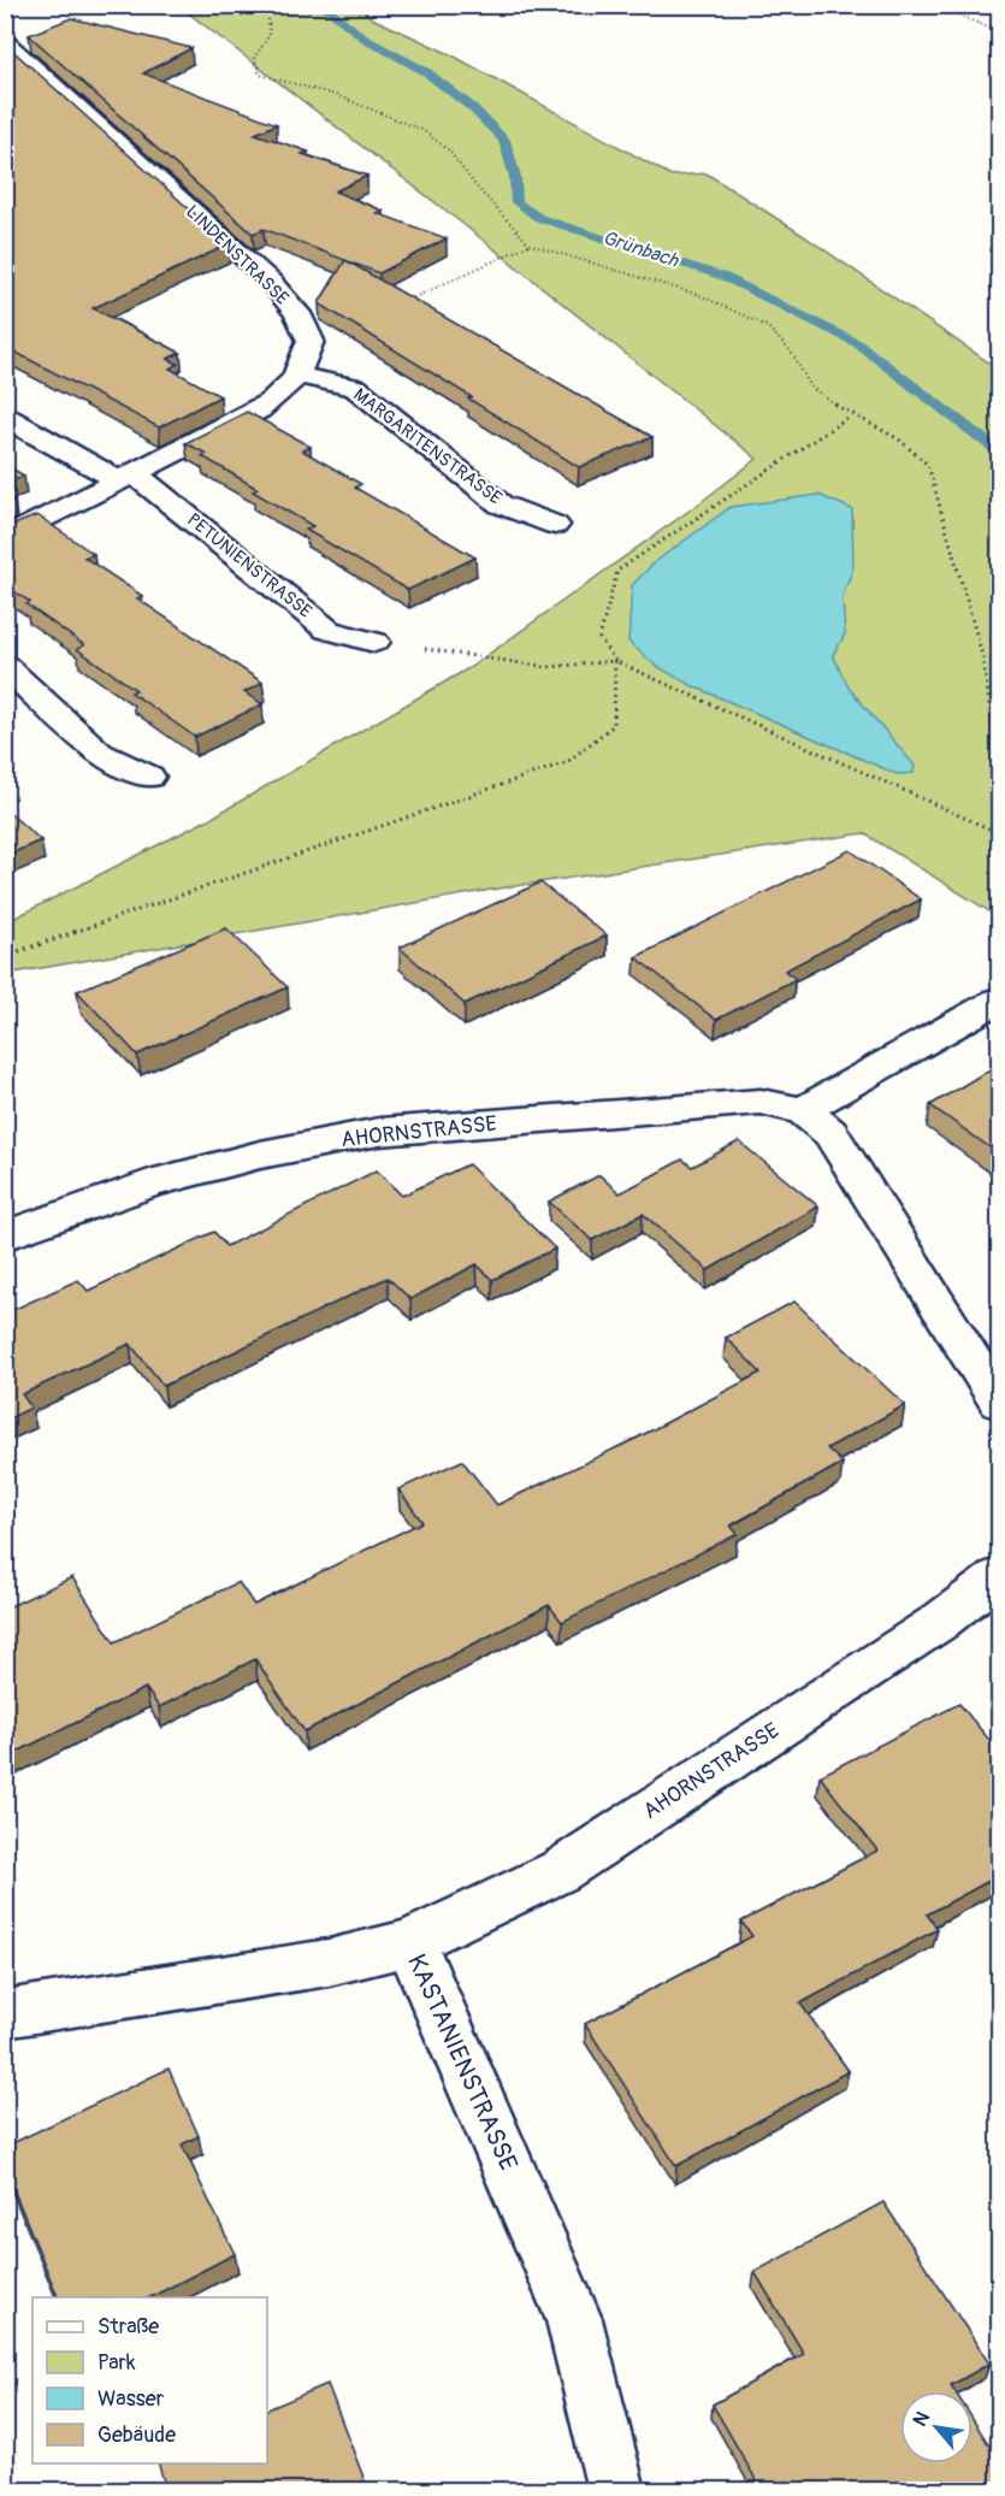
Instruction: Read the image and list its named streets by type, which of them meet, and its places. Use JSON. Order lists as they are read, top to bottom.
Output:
{
  "streets": {
    "street": [
      "LINDENSTRASSE",
      "MARGARITENSTRASSE",
      "PETUNIENSTRASSE",
      "AHORNSTRASSE",
      "KASTANIENSTRASSE"
    ]
  },
  "crossings": [
    ["LINDENSTRASSE", "MARGARITENSTRASSE"],
    ["LINDENSTRASSE", "PETUNIENSTRASSE"],
    ["AHORNSTRASSE", "KASTANIENSTRASSE"]
  ],
  "water": ["Grünbach"],
  "legend": [
    "Straße",
    "Park",
    "Wasser",
    "Gebäude"
  ],
  "north": "top left"
}
